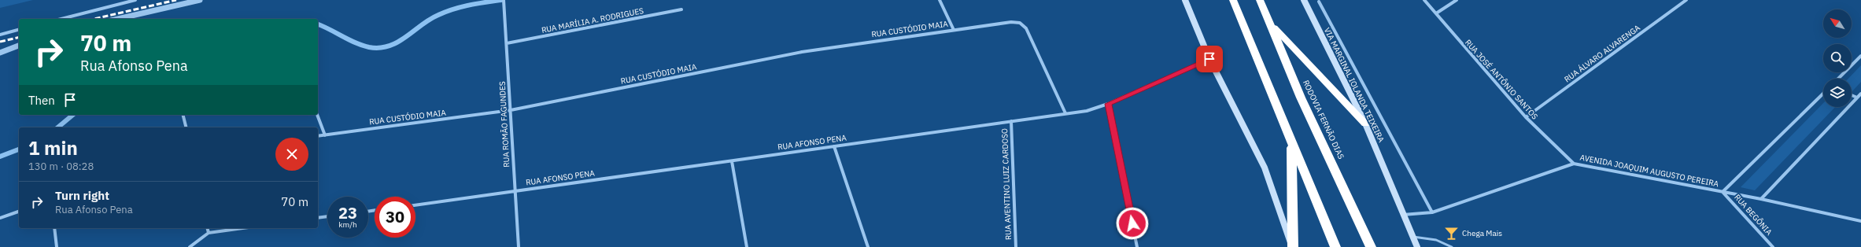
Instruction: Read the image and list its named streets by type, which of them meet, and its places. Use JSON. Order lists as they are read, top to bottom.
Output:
{
  "streets": {
    "highway": ["RODOVIA FERNÃO DIAS"],
    "main road": ["VIA MARGINAL IOLANDA TEIXEIRA"],
    "street": [
      "RUA MARÍLIA A. RODRIGUES",
      "RUA CUSTÓDIO MAIA",
      "RUA ÁLVARO ALVARENGA",
      "RUA JOSÉ ANTÔNIO SANTOS",
      "RUA ROMÃO FAGUNDES",
      "RUA AFONSO PENA",
      "AVENIDA JOAQUIM AUGUSTO PEREIRA",
      "RUA AVENTINO LUIZ CARDOSO",
      "RUA BEGÔNIA"
    ]
  },
  "crossings": [
    ["RUA MARÍLIA A. RODRIGUES", "RUA ROMÃO FAGUNDES"],
    ["RUA CUSTÓDIO MAIA", "RUA ROMÃO FAGUNDES"],
    ["RUA CUSTÓDIO MAIA", "RUA AFONSO PENA"],
    ["RUA ÁLVARO ALVARENGA", "RUA JOSÉ ANTÔNIO SANTOS"],
    ["RUA JOSÉ ANTÔNIO SANTOS", "AVENIDA JOAQUIM AUGUSTO PEREIRA"],
    ["VIA MARGINAL IOLANDA TEIXEIRA", "AVENIDA JOAQUIM AUGUSTO PEREIRA"],
    ["RUA ROMÃO FAGUNDES", "RUA AFONSO PENA"],
    ["RUA AFONSO PENA", "RUA AVENTINO LUIZ CARDOSO"],
    ["AVENIDA JOAQUIM AUGUSTO PEREIRA", "RUA BEGÔNIA"]
  ],
  "places": {
    "bar": ["Chega Mais"]
  },
  "north": "top left",
  "page": {
    "turn": ["70 m", "Rua Afonso Pena"],
    "then": "Then",
    "heading": ["1 min", "130 m · 08:28"],
    "list": [
      {
        "name": "Turn right",
        "note": "Rua Afonso Pena",
        "value": "70 m"
      }
    ],
    "speed": "23 km/h",
    "limit": "30"
  }
}
